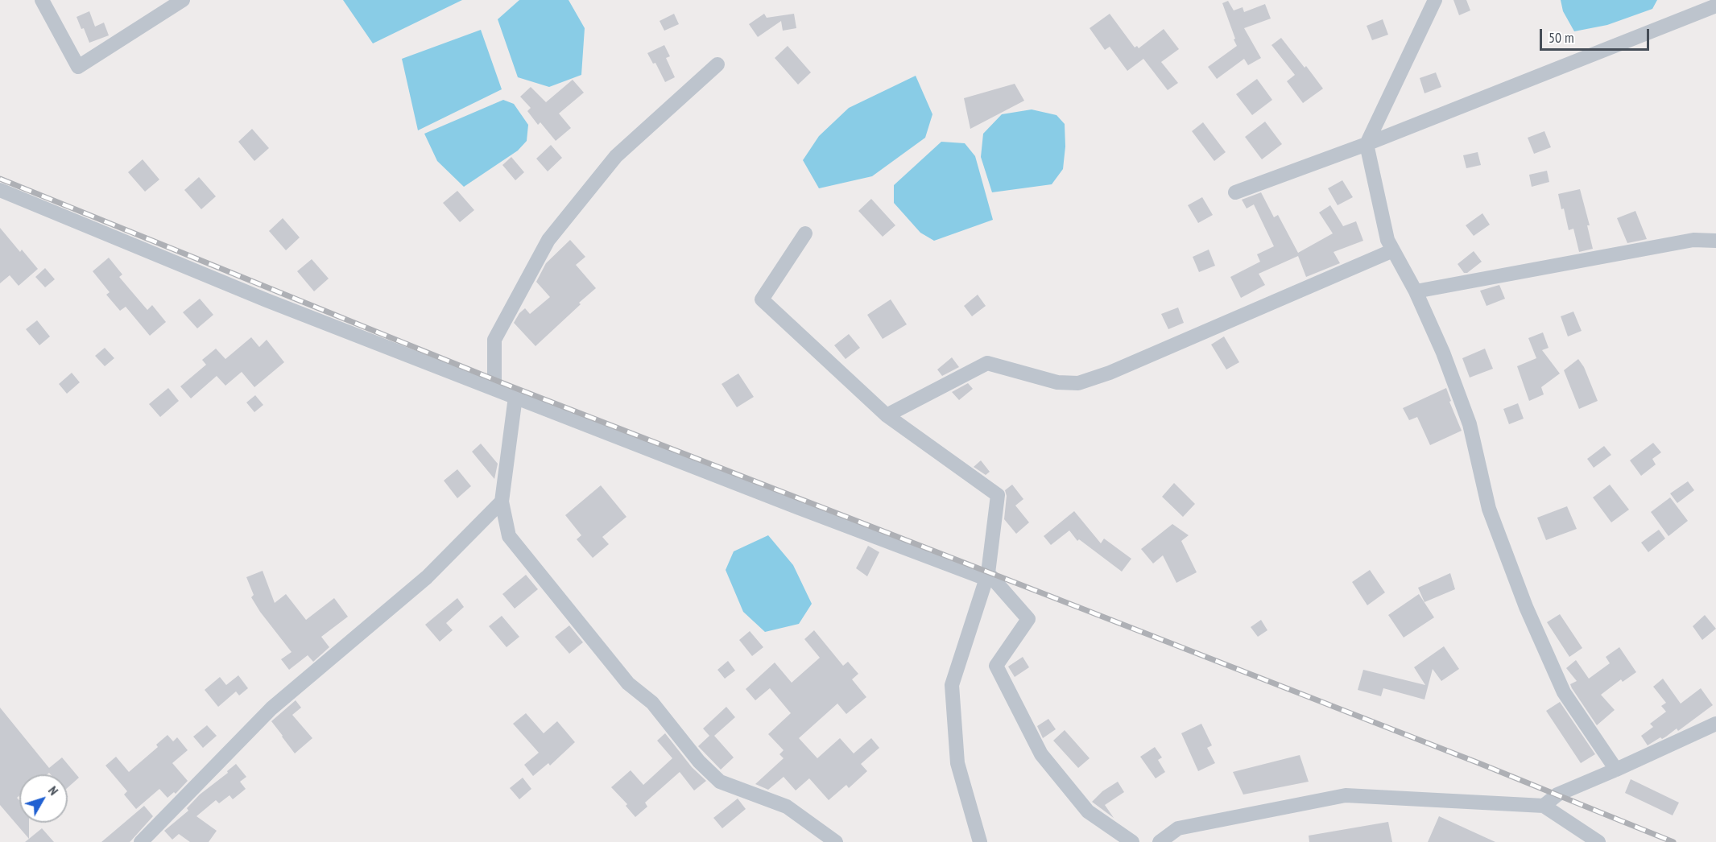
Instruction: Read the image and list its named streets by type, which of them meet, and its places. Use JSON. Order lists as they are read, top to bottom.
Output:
{
  "scale_bar": "50 m",
  "north": "top right"
}
